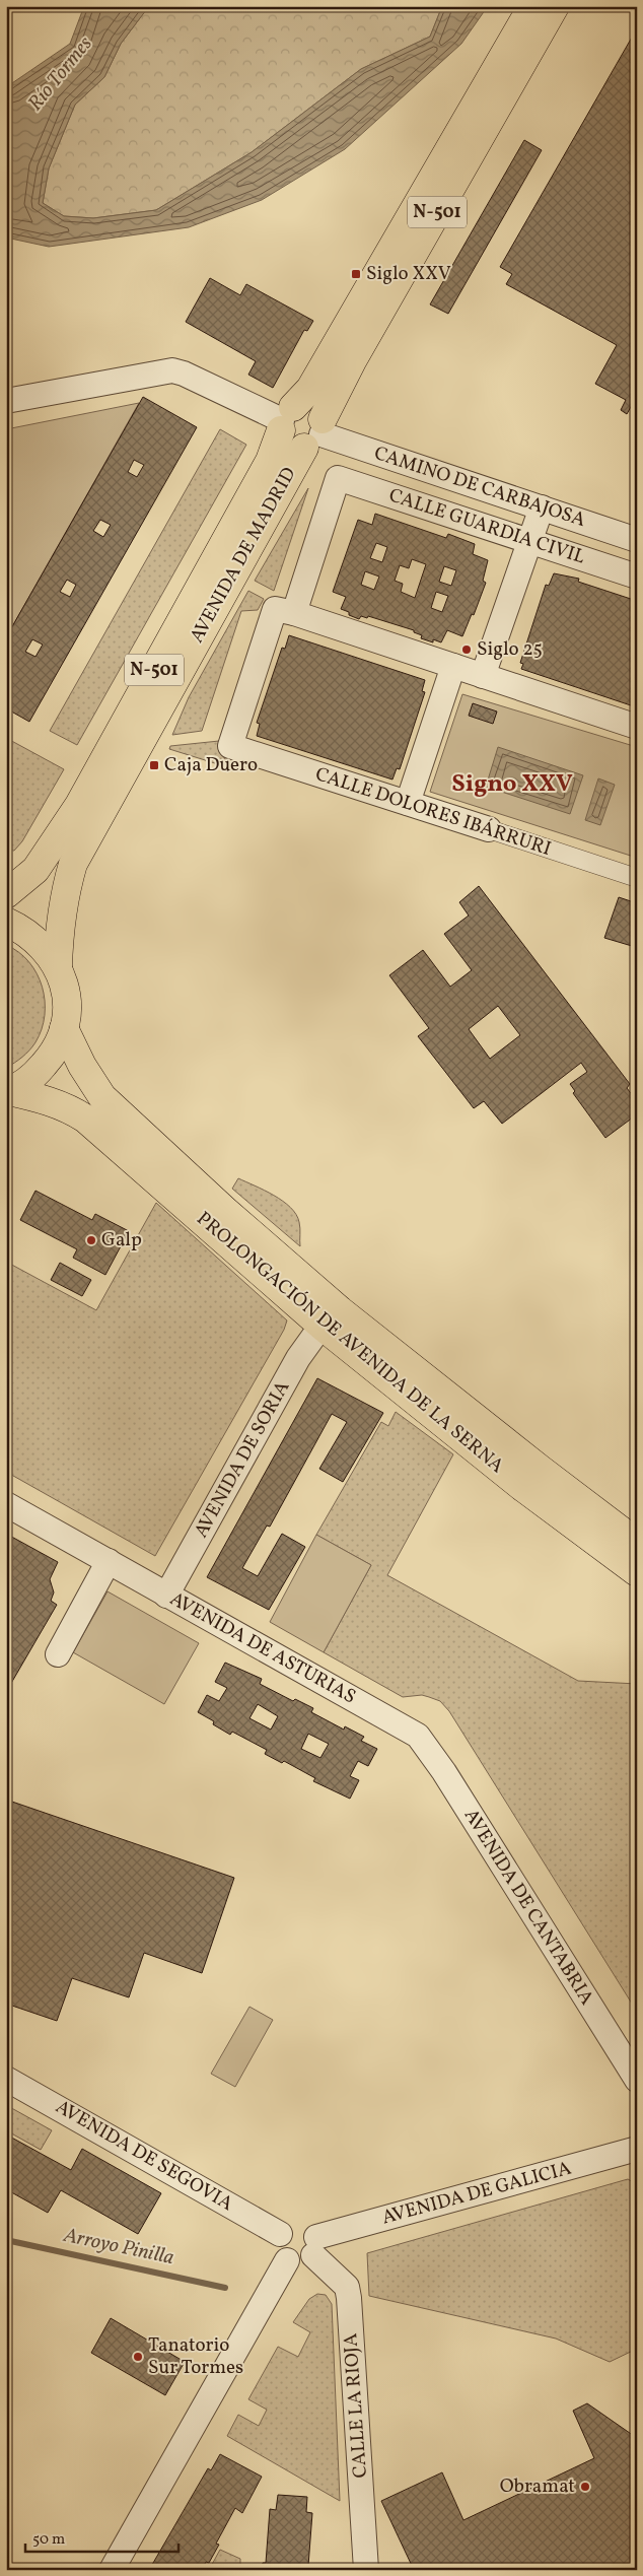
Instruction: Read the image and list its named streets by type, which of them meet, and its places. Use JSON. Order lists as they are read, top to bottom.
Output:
{
  "streets": {
    "main road": ["N-501", "AVENIDA DE MADRID", "PROLONGACIÓN DE AVENIDA DE LA SERNA"],
    "street": [
      "CAMINO DE CARBAJOSA",
      "CALLE GUARDIA CIVIL",
      "CALLE DOLORES IBÁRRURI",
      "AVENIDA DE SORIA",
      "AVENIDA DE ASTURIAS",
      "AVENIDA DE CANTABRIA",
      "AVENIDA DE SEGOVIA",
      "AVENIDA DE GALICIA",
      "CALLE LA RIOJA"
    ]
  },
  "crossings": [
    ["N-501", "AVENIDA DE MADRID"],
    ["N-501", "PROLONGACIÓN DE AVENIDA DE LA SERNA"],
    ["CAMINO DE CARBAJOSA", "AVENIDA DE MADRID"],
    ["CALLE GUARDIA CIVIL", "CALLE DOLORES IBÁRRURI"],
    ["PROLONGACIÓN DE AVENIDA DE LA SERNA", "AVENIDA DE SORIA"],
    ["AVENIDA DE SORIA", "AVENIDA DE ASTURIAS"],
    ["AVENIDA DE ASTURIAS", "AVENIDA DE CANTABRIA"],
    ["AVENIDA DE SEGOVIA", "AVENIDA DE GALICIA"],
    ["AVENIDA DE SEGOVIA", "CALLE LA RIOJA"],
    ["AVENIDA DE GALICIA", "CALLE LA RIOJA"]
  ],
  "districts": ["Signo XXV"],
  "water": ["Río Tormes", "Arroyo Pinilla"],
  "places": {
    "transit": ["Siglo XXV", "Caja Duero"],
    "other": [
      "Siglo 25",
      "Galp",
      "Tanatorio Sur Tormes",
      "Obramat"
    ]
  },
  "scale_bar": "50 m"
}
